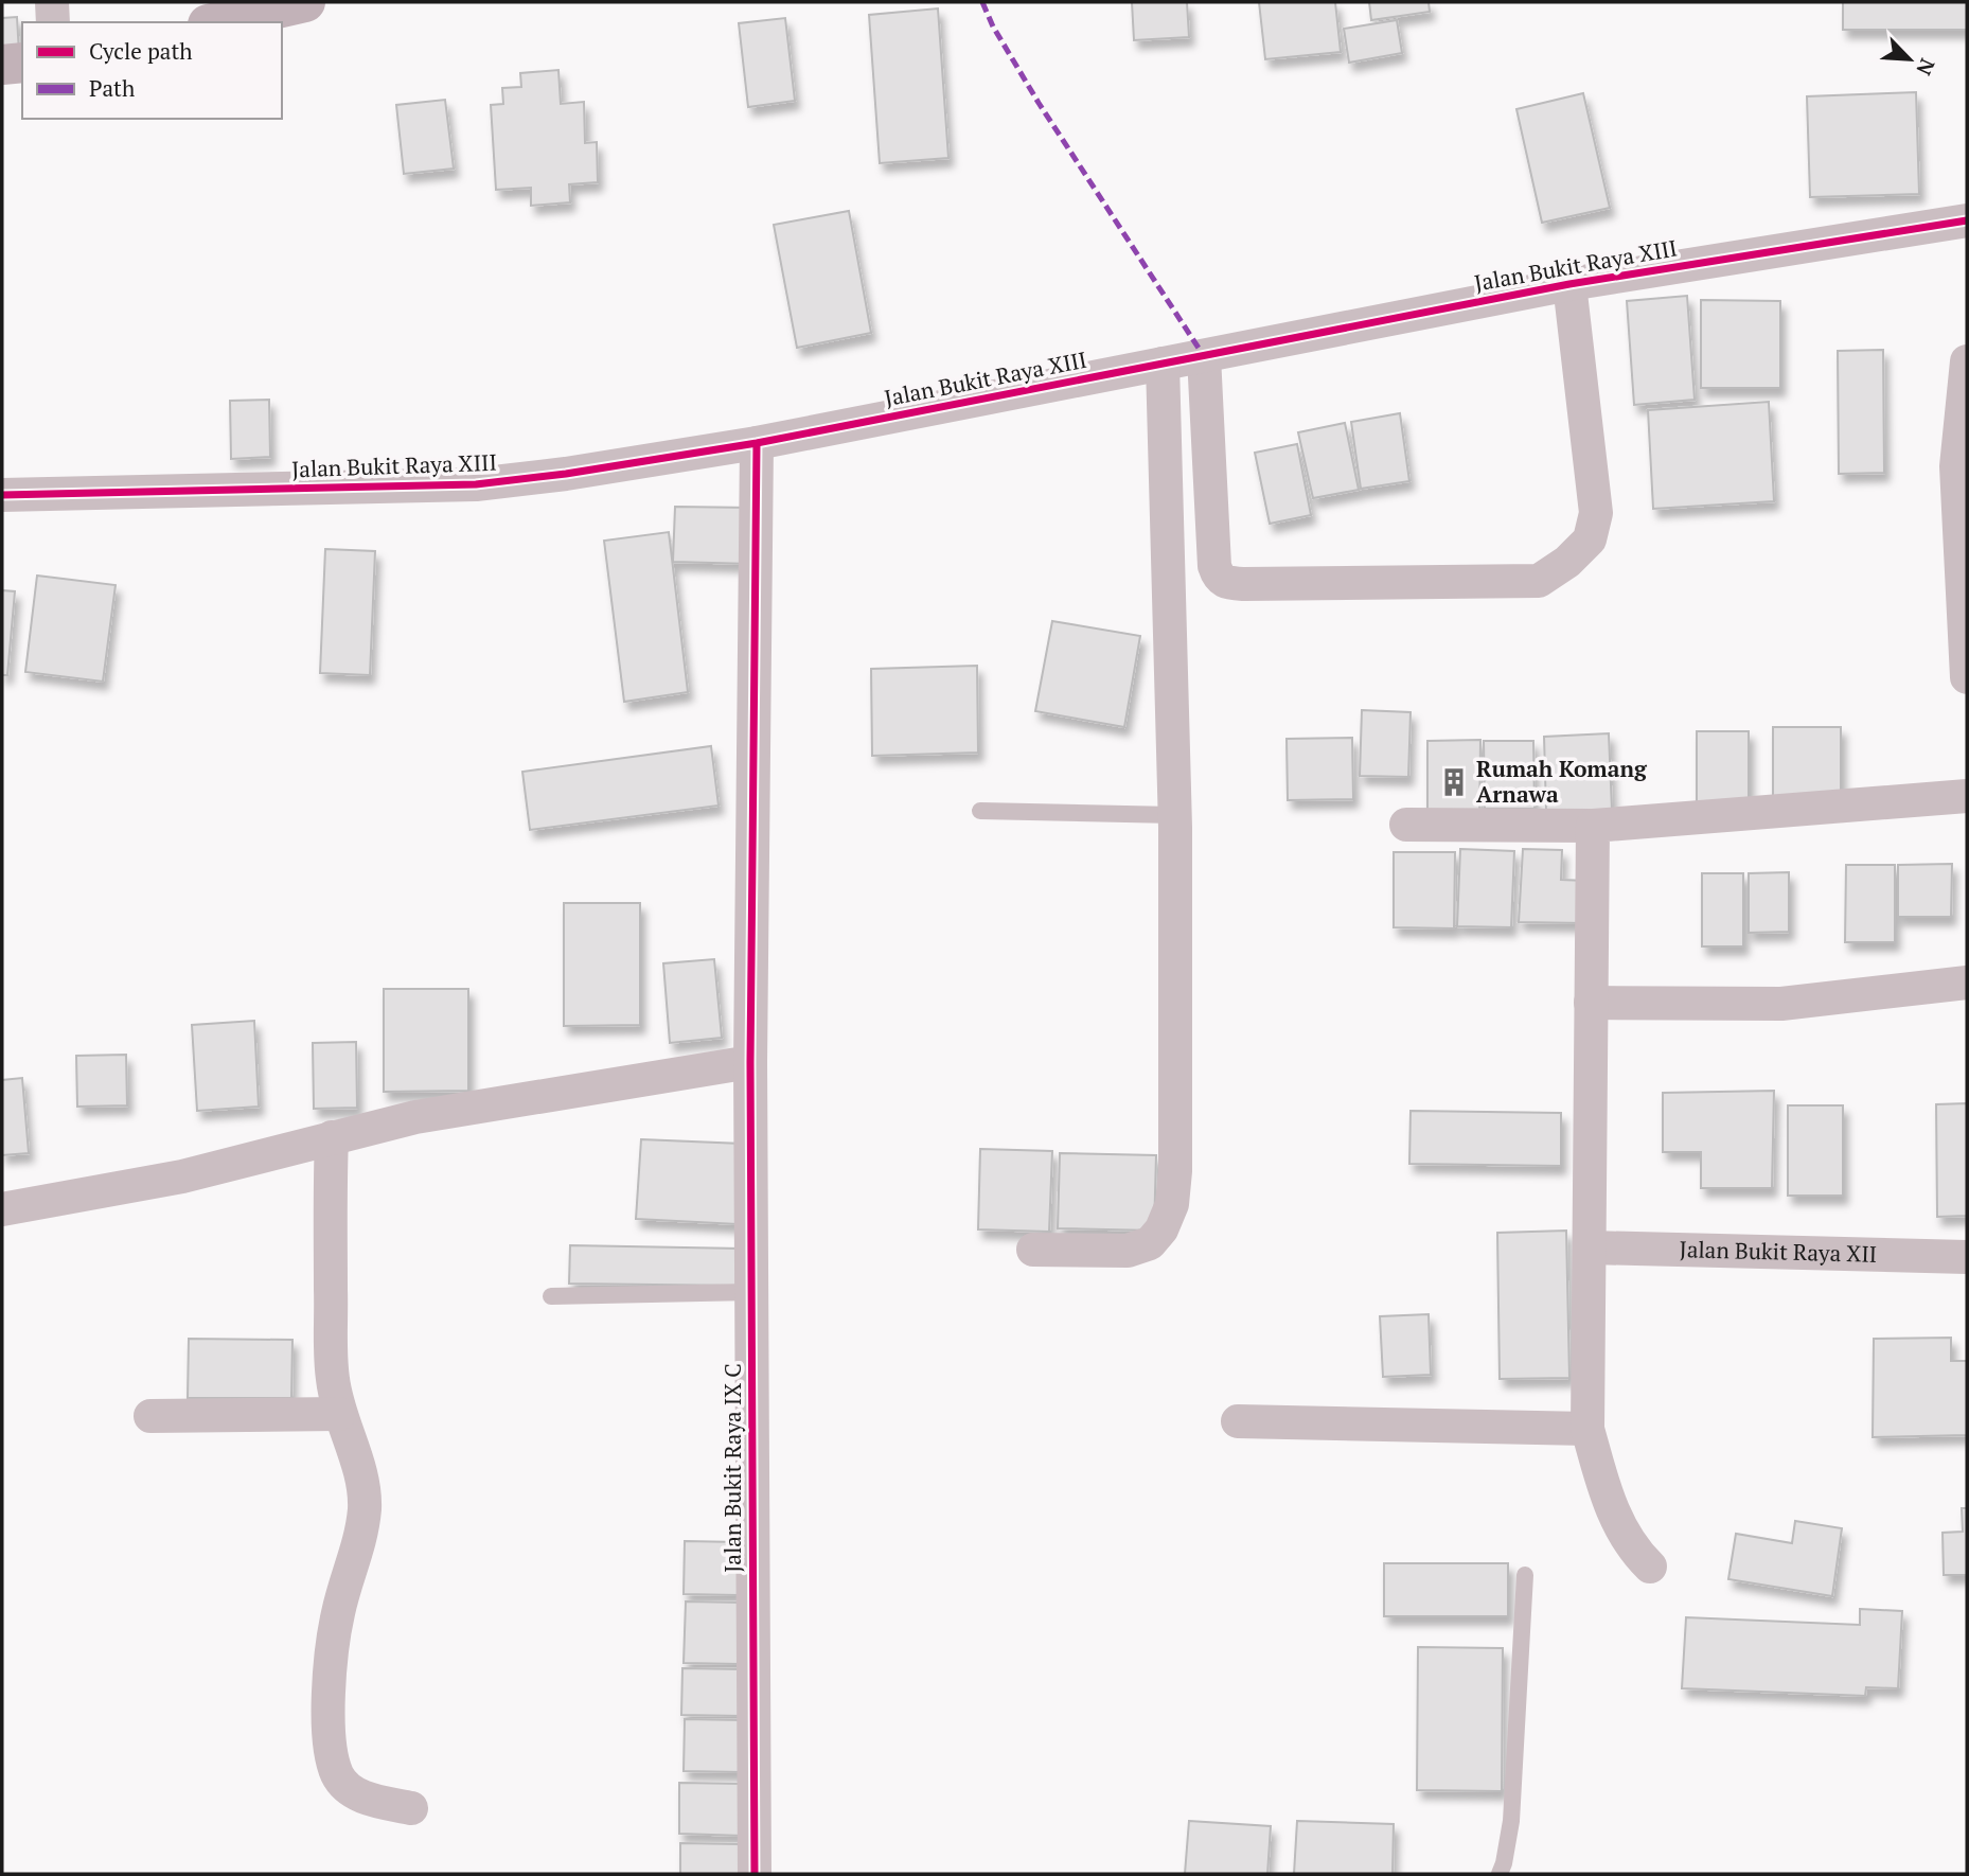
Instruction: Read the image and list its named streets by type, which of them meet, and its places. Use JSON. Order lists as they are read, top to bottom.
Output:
{
  "streets": {
    "street": ["Jalan Bukit Raya XIII", "Jalan Bukit Raya XII", "Jalan Bukit Raya IX C"]
  },
  "crossings": [
    ["Jalan Bukit Raya XIII", "Jalan Bukit Raya IX C"]
  ],
  "places": {
    "building": ["Rumah Komang Arnawa"]
  },
  "legend": ["Cycle path", "Path"],
  "north": "bottom right"
}
